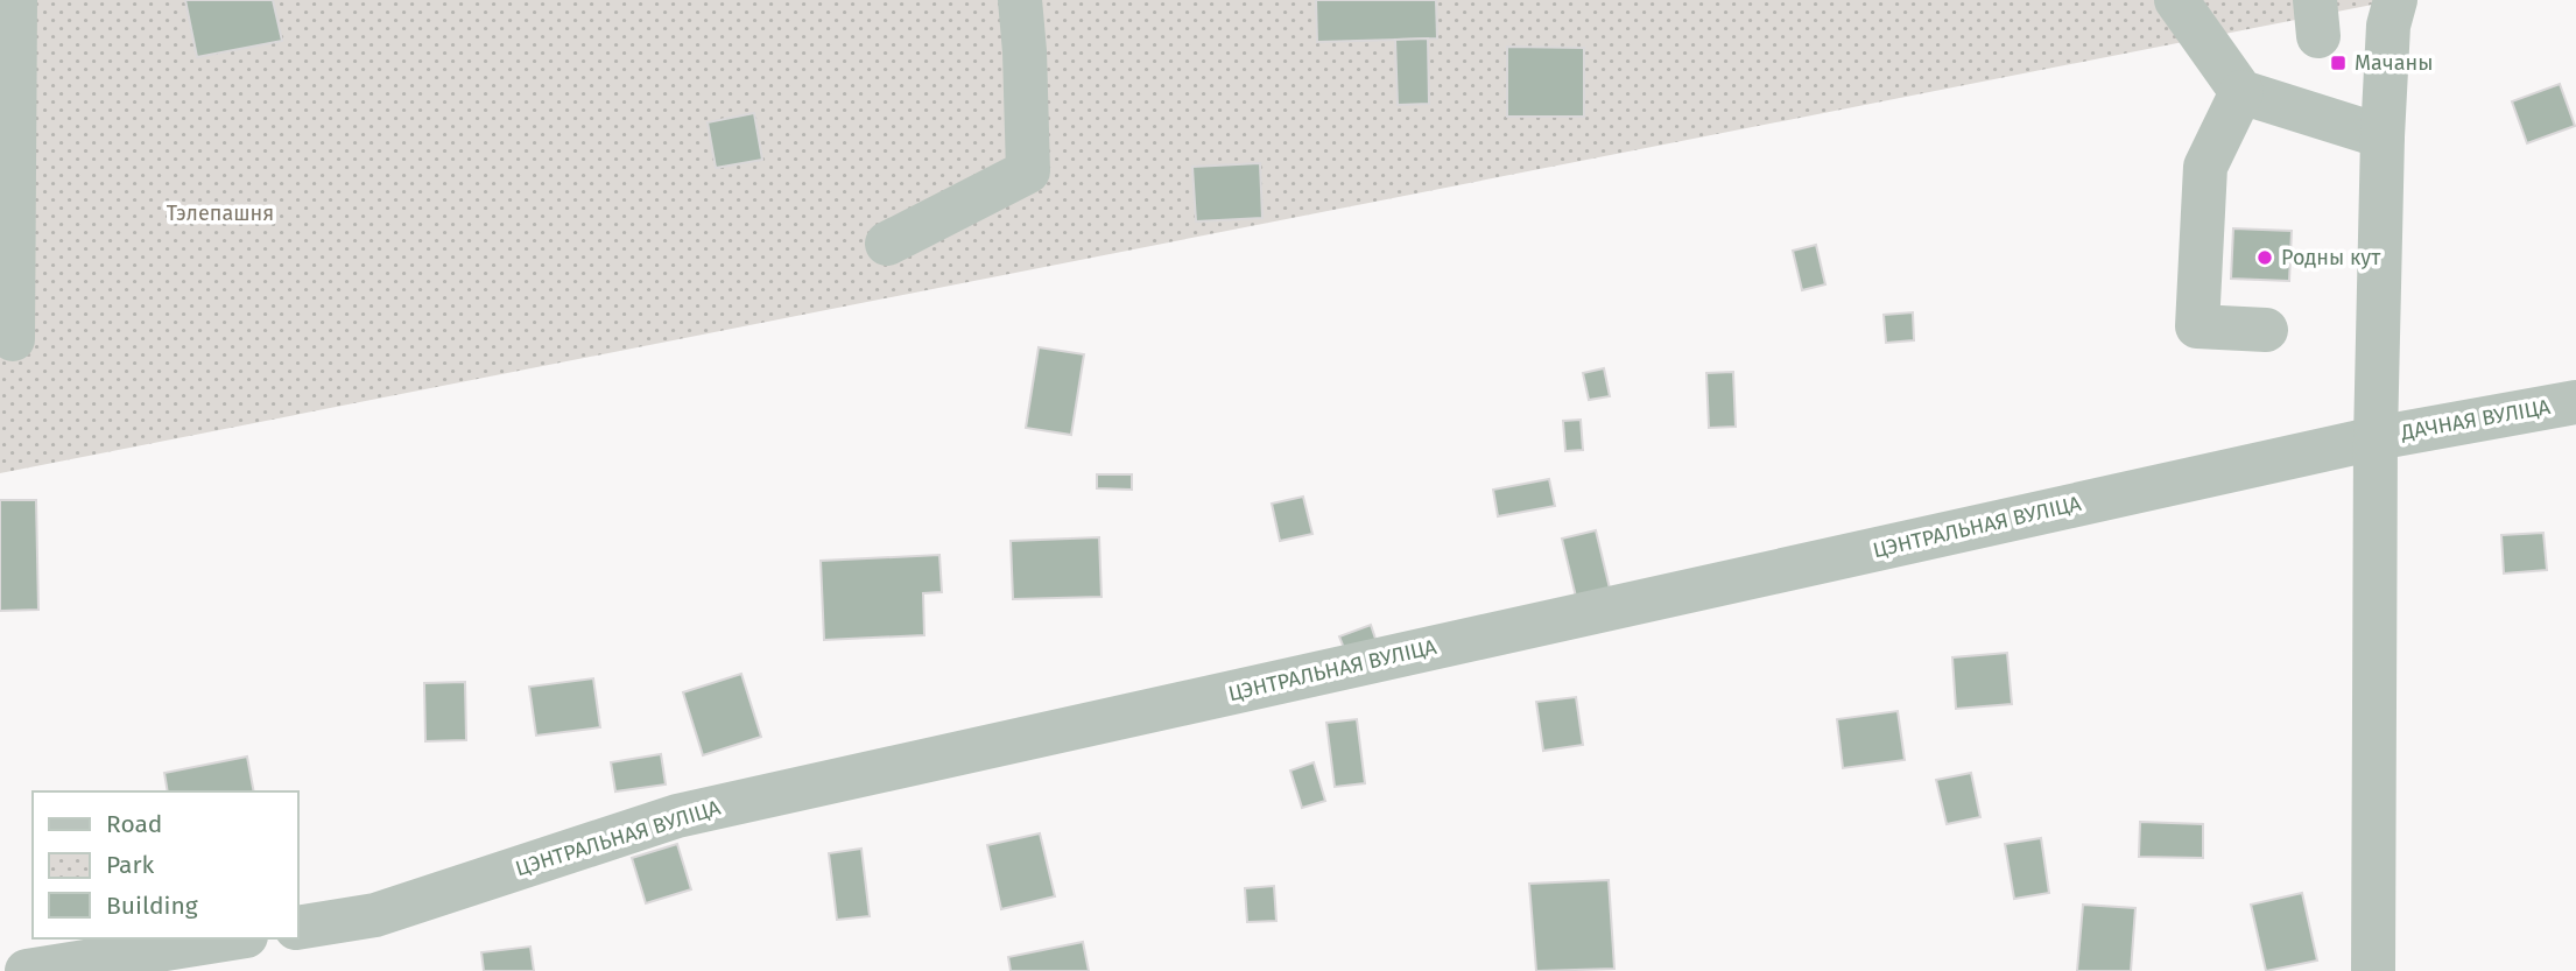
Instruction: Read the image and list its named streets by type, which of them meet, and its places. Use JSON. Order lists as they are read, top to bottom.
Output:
{
  "streets": {
    "street": ["ДАЧНАЯ ВУЛІЦА", "ЦЭНТРАЛЬНАЯ ВУЛІЦА"]
  },
  "crossings": [
    ["ДАЧНАЯ ВУЛІЦА", "ЦЭНТРАЛЬНАЯ ВУЛІЦА"]
  ],
  "parks": ["Тэлепашня"],
  "places": {
    "transit": ["Мачаны"],
    "other": ["Родны кут"]
  },
  "legend": ["Road", "Park", "Building"]
}
